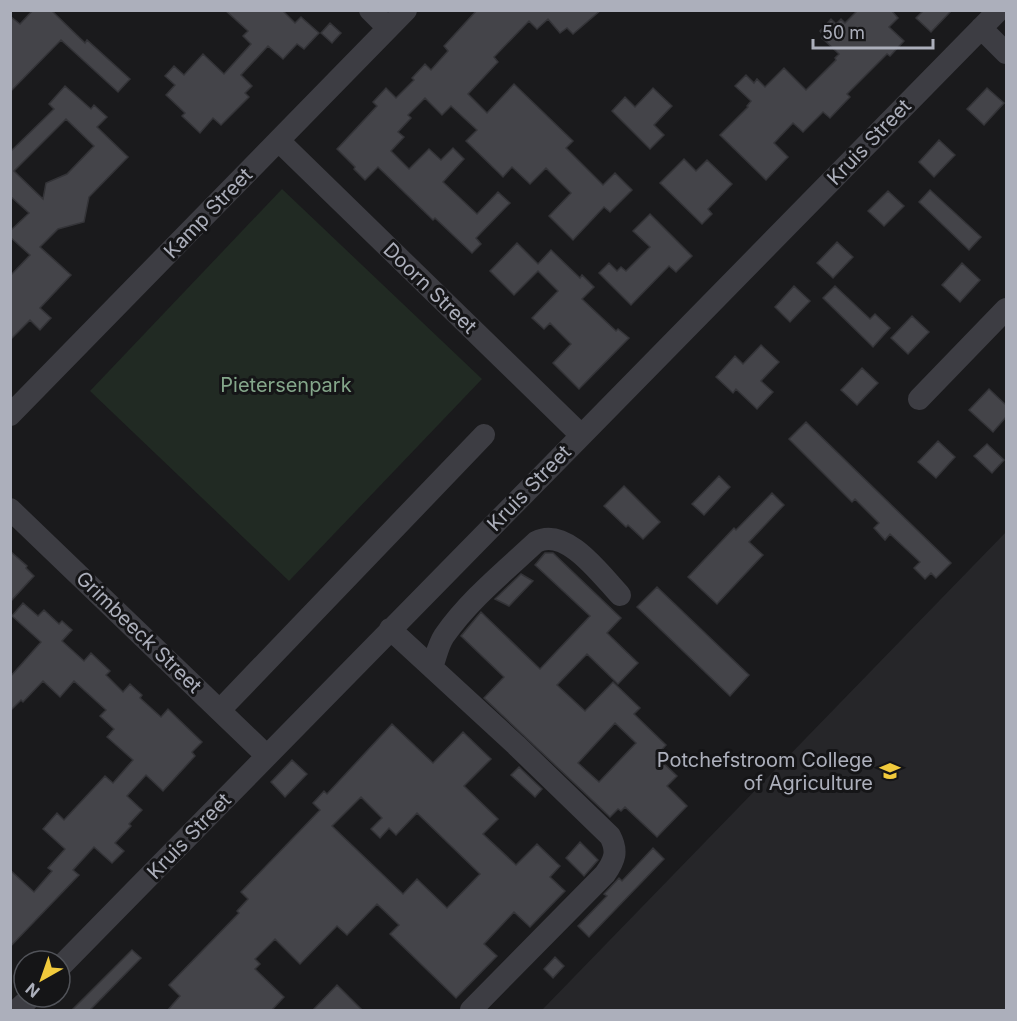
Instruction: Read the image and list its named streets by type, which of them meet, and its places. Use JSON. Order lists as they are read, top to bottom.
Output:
{
  "streets": {
    "street": [
      "Kruis Street",
      "Kamp Street",
      "Doorn Street",
      "Grimbeeck Street"
    ]
  },
  "crossings": [
    ["Kruis Street", "Doorn Street"],
    ["Kruis Street", "Grimbeeck Street"],
    ["Kamp Street", "Doorn Street"]
  ],
  "parks": ["Pietersenpark"],
  "places": {
    "school or university": ["Potchefstroom College of Agriculture"]
  },
  "scale_bar": "50 m",
  "north": "bottom left"
}
